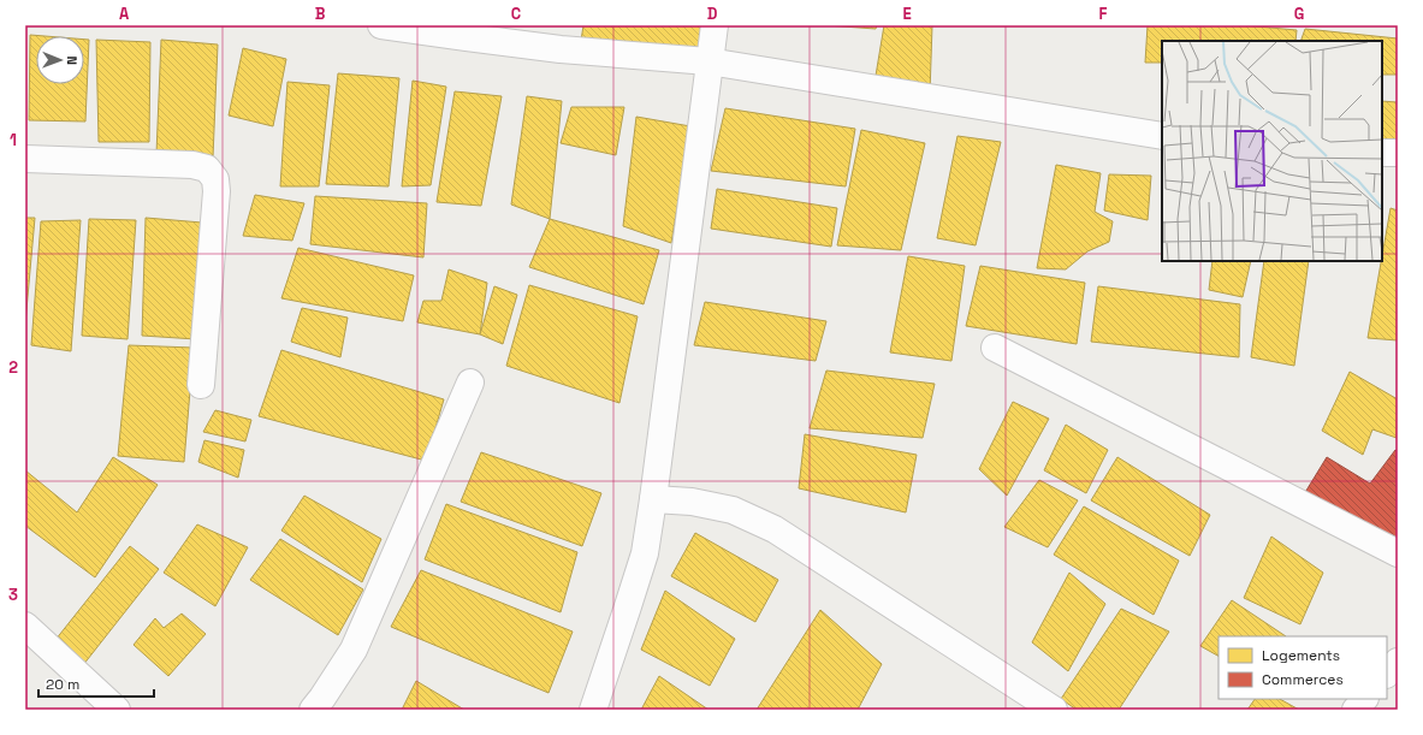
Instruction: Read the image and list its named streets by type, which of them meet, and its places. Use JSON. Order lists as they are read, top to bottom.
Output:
{
  "legend": ["Logements", "Commerces"],
  "scale_bar": "20 m",
  "north": "right",
  "grid": {
    "columns": [
      "A",
      "B",
      "C",
      "D",
      "E",
      "F",
      "G"
    ],
    "rows": ["1", "2", "3"]
  }
}
